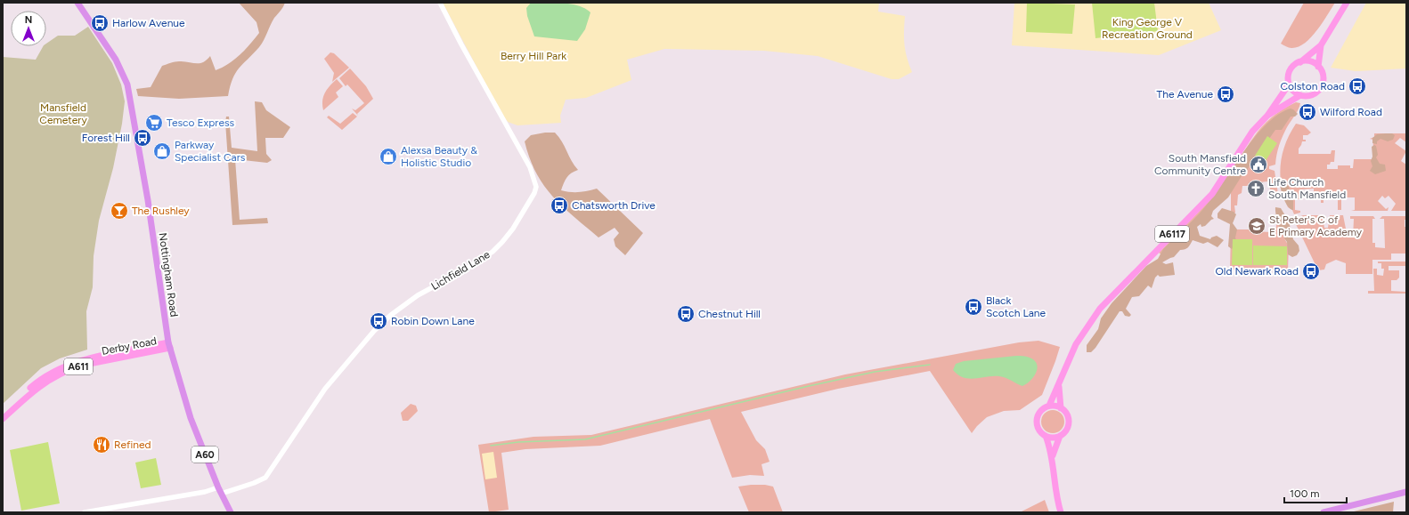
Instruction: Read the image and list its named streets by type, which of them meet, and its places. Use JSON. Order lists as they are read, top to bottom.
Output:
{
  "streets": {
    "highway": ["Nottingham Road", "A60"],
    "main road": ["A6117", "Derby Road", "A611"],
    "street": ["Lichfield Lane"]
  },
  "crossings": [
    ["Lichfield Lane", "Nottingham Road"],
    ["Nottingham Road", "Derby Road"]
  ],
  "parks": ["King George V Recreation Ground", "Berry Hill Park", "Mansfield Cemetery"],
  "places": {
    "bus stop": [
      "Harlow Avenue",
      "Colston Road",
      "The Avenue",
      "Wilford Road",
      "Forest Hill",
      "Chatsworth Drive",
      "Old Newark Road",
      "Black Scotch Lane",
      "Chestnut Hill",
      "Robin Down Lane"
    ],
    "supermarket": ["Tesco Express"],
    "shop": ["Parkway Specialist Cars", "Alexsa Beauty & Holistic Studio"],
    "public building": ["South Mansfield Community Centre"],
    "church": ["Life Church South Mansfield"],
    "bar": ["The Rushley"],
    "school or university": ["St Peter's C of E Primary Academy"],
    "restaurant": ["Refined"]
  },
  "scale_bar": "100 m",
  "north": "top"
}
